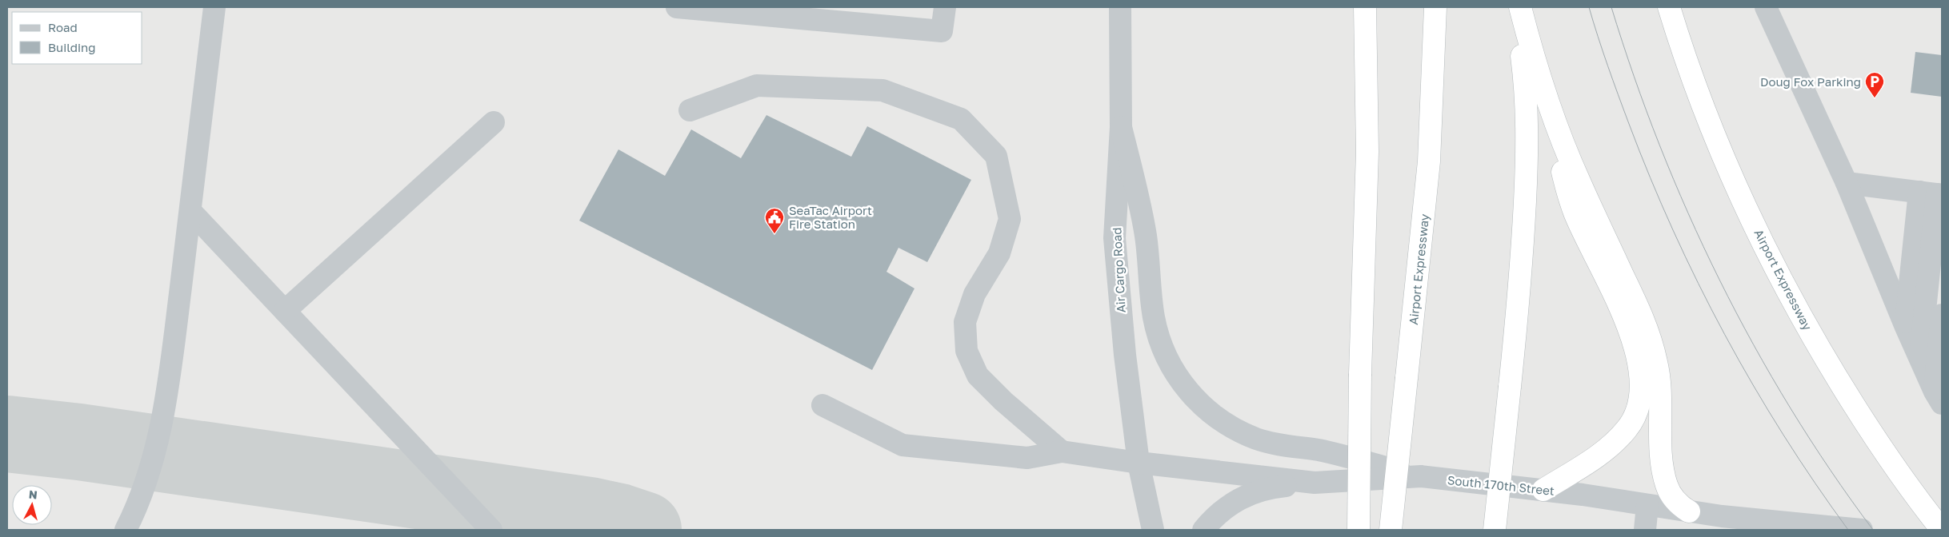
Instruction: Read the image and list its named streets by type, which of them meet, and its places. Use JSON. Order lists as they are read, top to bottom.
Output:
{
  "streets": {
    "highway": ["Airport Expressway"],
    "street": ["Air Cargo Road", "South 170th Street"]
  },
  "crossings": [
    ["Air Cargo Road", "South 170th Street"]
  ],
  "places": {
    "parking": ["Doug Fox Parking"],
    "public building": ["SeaTac Airport Fire Station"]
  },
  "legend": ["Road", "Building"],
  "north": "top"
}
